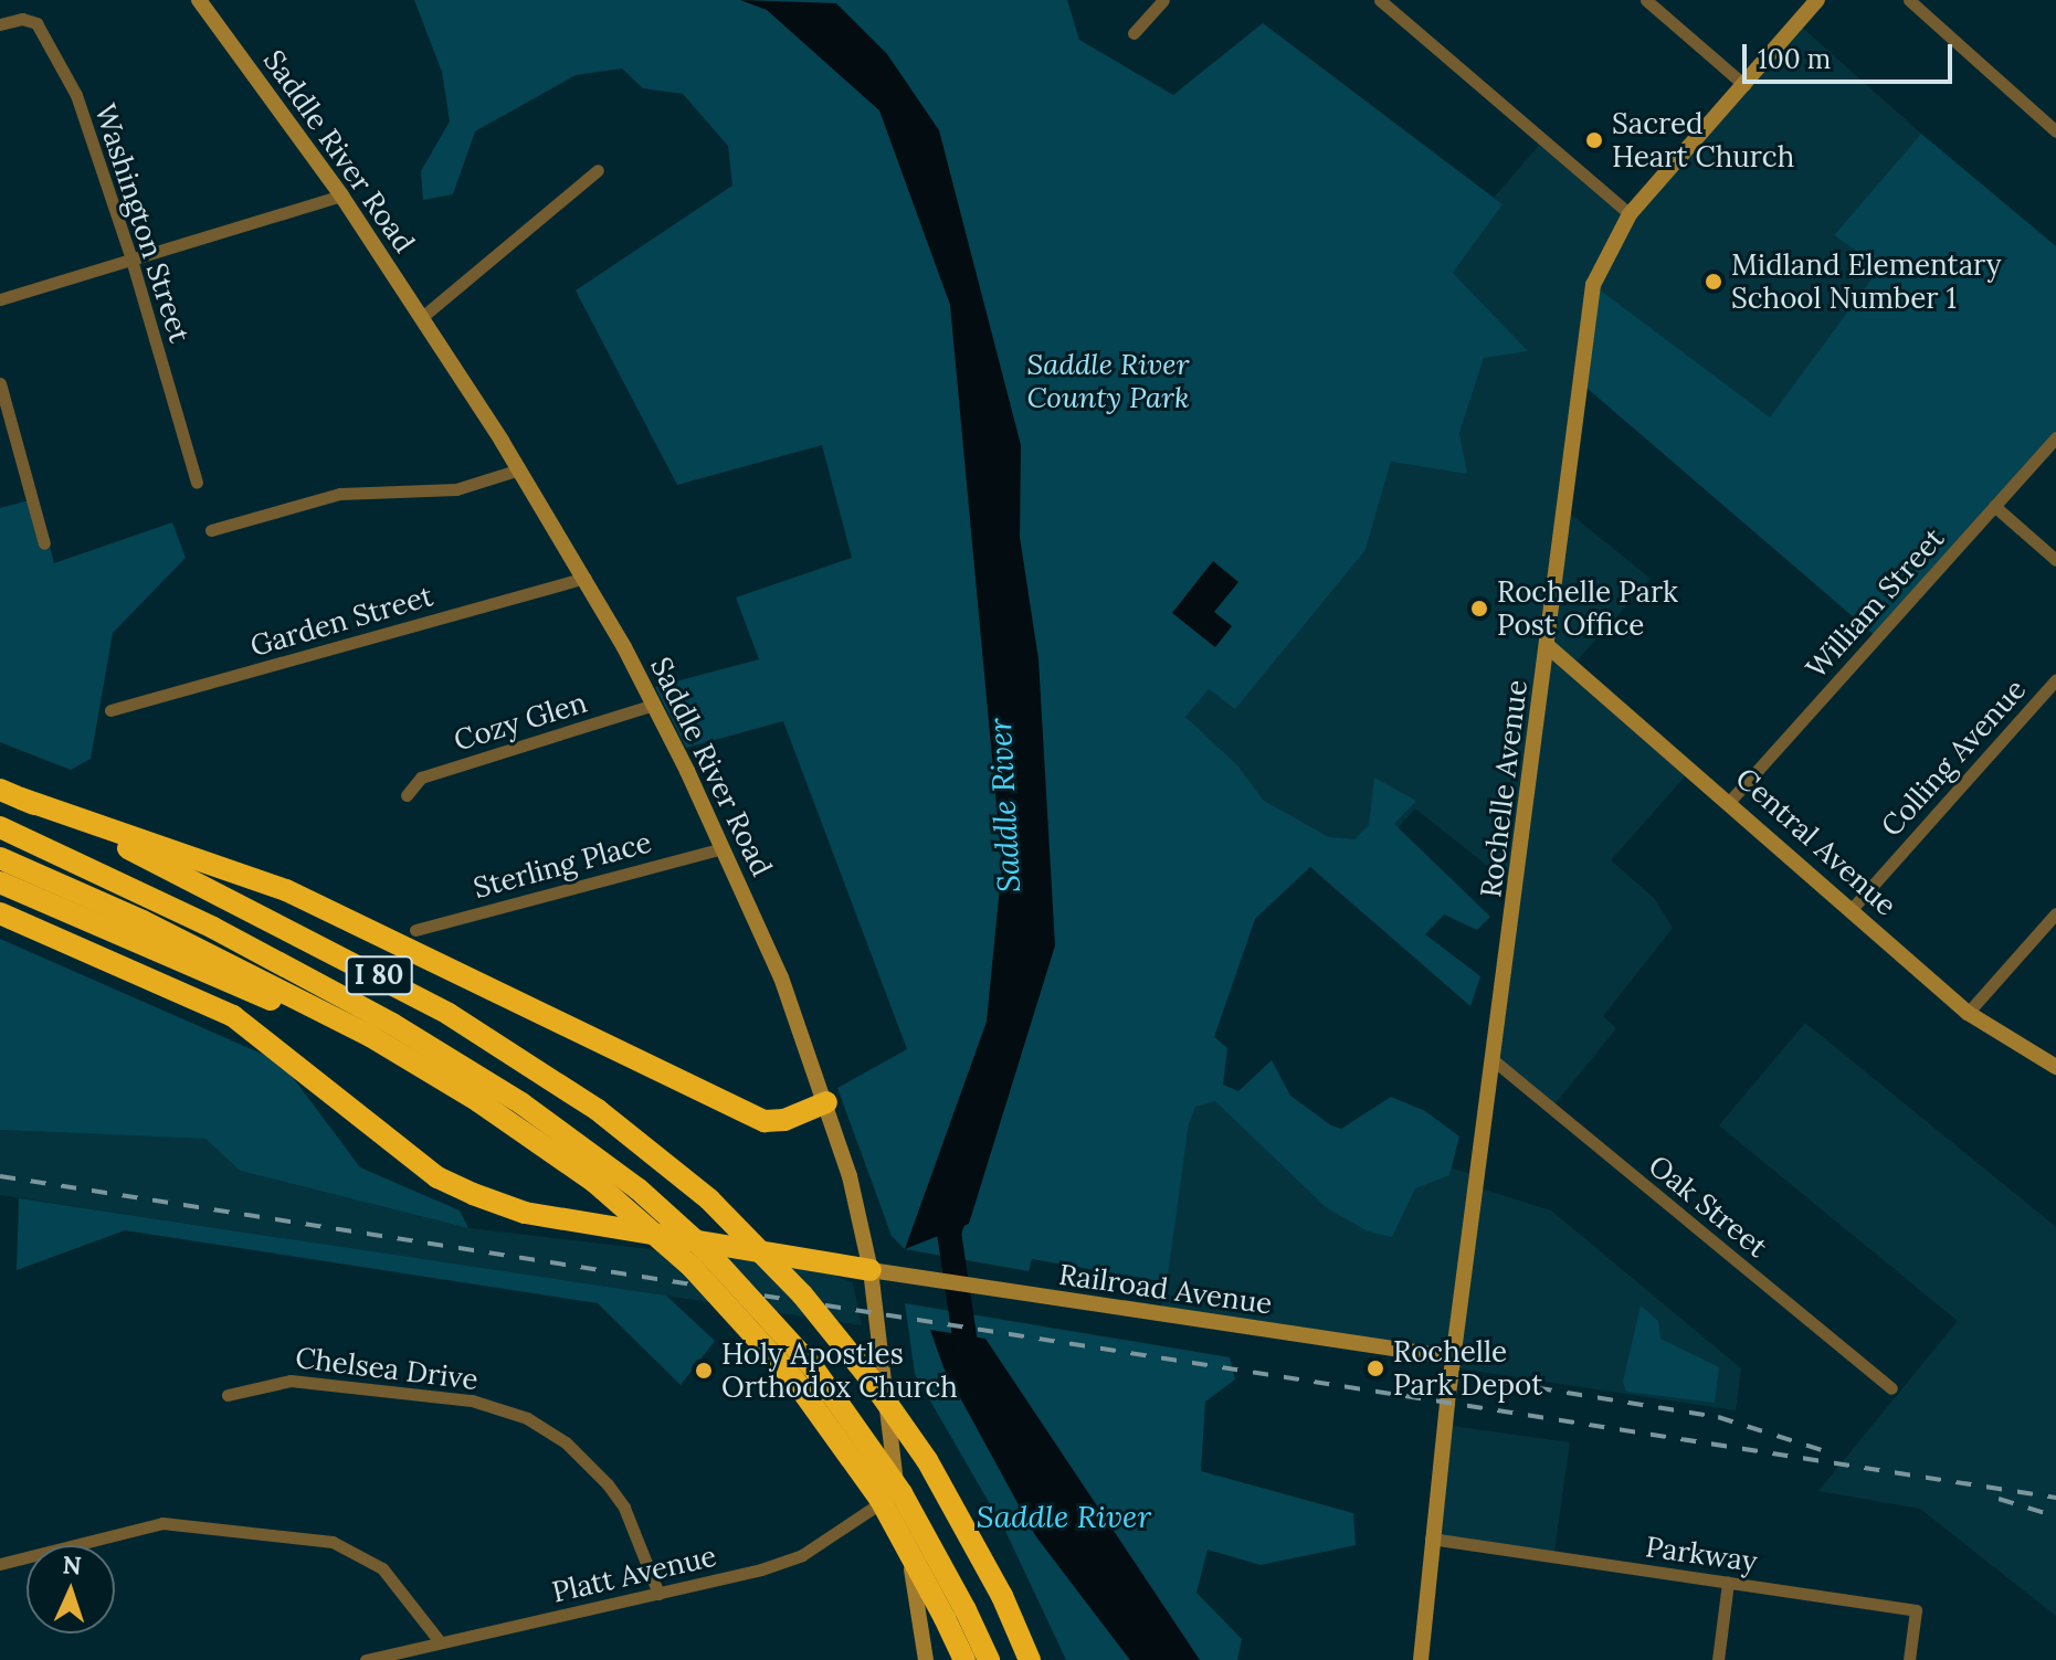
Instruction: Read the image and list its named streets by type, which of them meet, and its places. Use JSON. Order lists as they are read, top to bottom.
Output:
{
  "streets": {
    "highway": ["I 80"],
    "street": [
      "Saddle River Road",
      "Washington Street",
      "William Street",
      "Garden Street",
      "Cozy Glen",
      "Colling Avenue",
      "Rochelle Avenue",
      "Central Avenue",
      "Sterling Place",
      "Oak Street",
      "Railroad Avenue",
      "Chelsea Drive",
      "Parkway",
      "Platt Avenue"
    ]
  },
  "crossings": [
    ["Saddle River Road", "Garden Street"],
    ["Saddle River Road", "Cozy Glen"],
    ["Saddle River Road", "Sterling Place"],
    ["Saddle River Road", "Railroad Avenue"],
    ["Saddle River Road", "Platt Avenue"],
    ["William Street", "Central Avenue"],
    ["Colling Avenue", "Central Avenue"],
    ["Rochelle Avenue", "Central Avenue"],
    ["Rochelle Avenue", "Oak Street"],
    ["Rochelle Avenue", "Railroad Avenue"],
    ["Rochelle Avenue", "Parkway"],
    ["Chelsea Drive", "Platt Avenue"]
  ],
  "water": ["Saddle River"],
  "parks": ["Saddle River County Park"],
  "places": [
    "Sacred Heart Church",
    "Midland Elementary School Number 1",
    "Rochelle Park Post Office",
    "Rochelle Park Depot",
    "Holy Apostles Orthodox Church"
  ],
  "scale_bar": "100 m",
  "north": "top"
}
